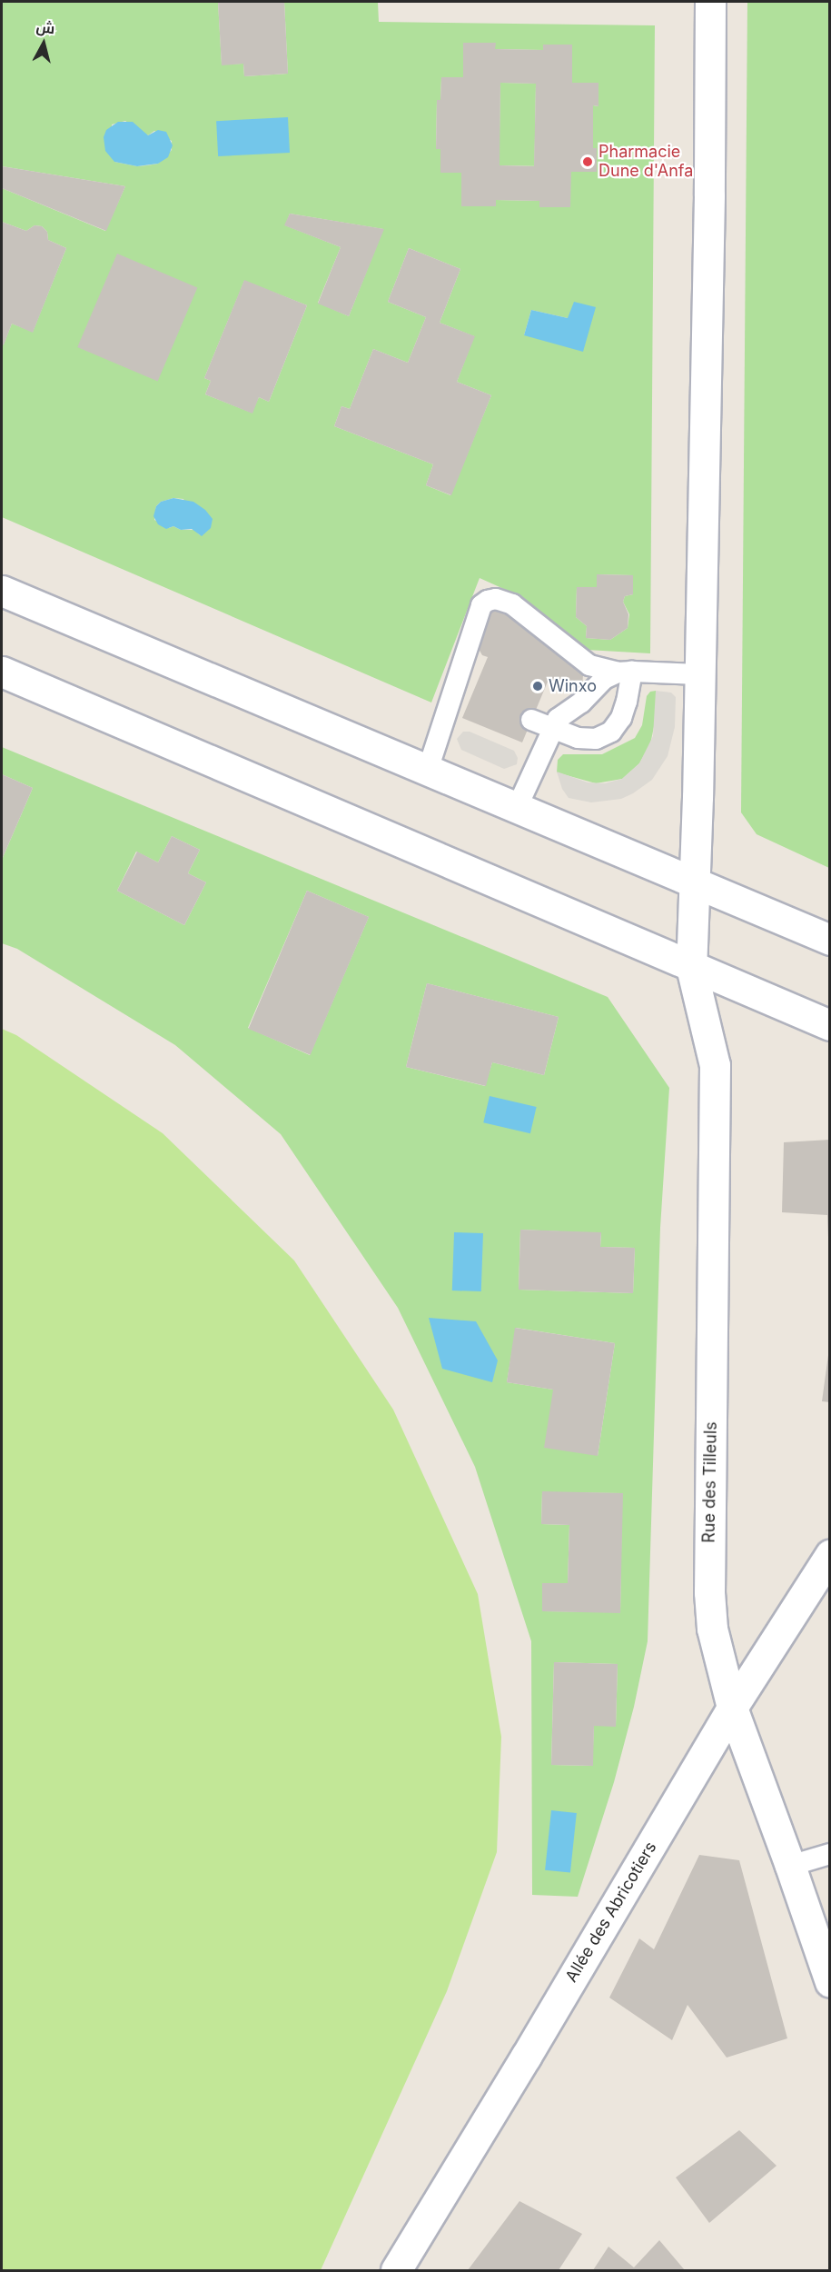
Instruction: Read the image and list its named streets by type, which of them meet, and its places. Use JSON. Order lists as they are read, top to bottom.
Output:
{
  "streets": {
    "main road": ["Rue des Tilleuls", "Allée des Abricotiers"]
  },
  "crossings": [
    ["Rue des Tilleuls", "Allée des Abricotiers"]
  ],
  "places": ["Pharmacie Dune d'Anfa", "Winxo"],
  "north": "top"
}
